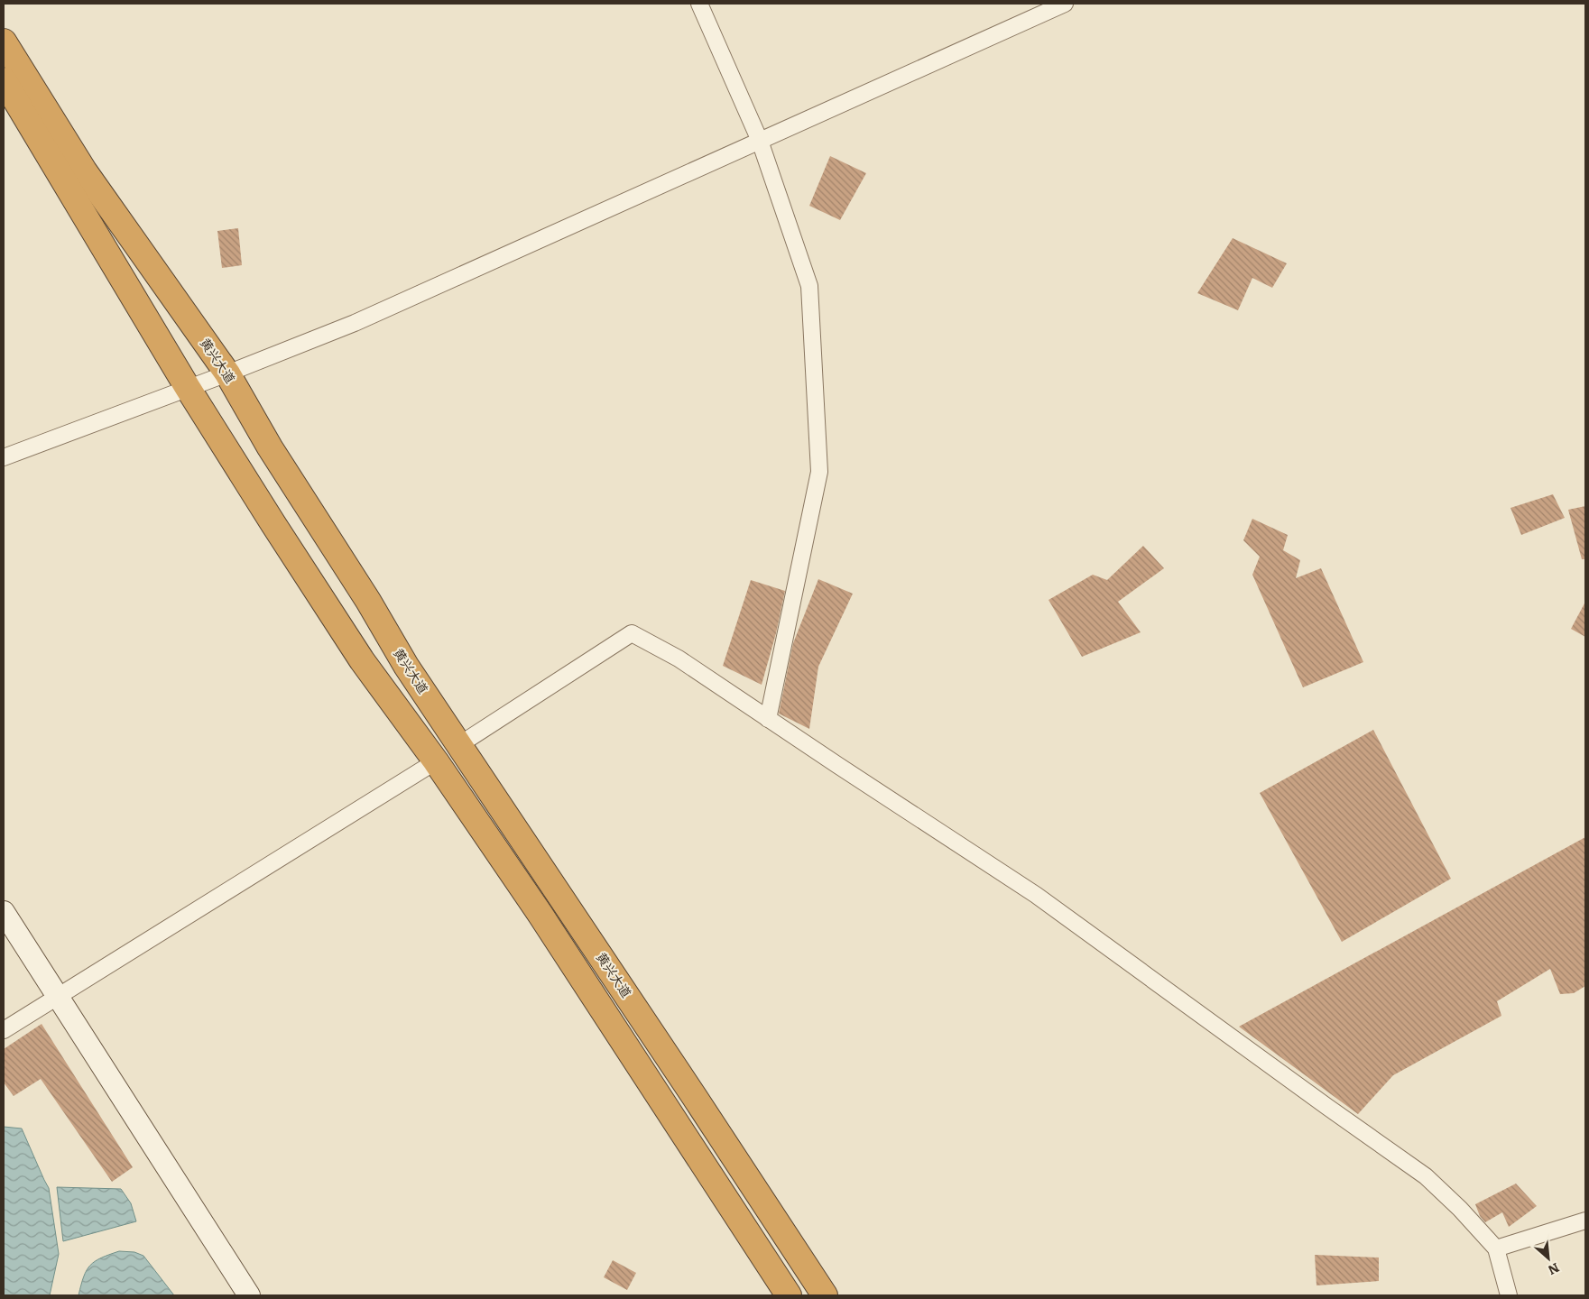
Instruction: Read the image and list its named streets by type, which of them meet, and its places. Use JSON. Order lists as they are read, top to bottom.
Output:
{
  "streets": {
    "highway": ["黄兴大道"]
  },
  "north": "bottom right"
}
